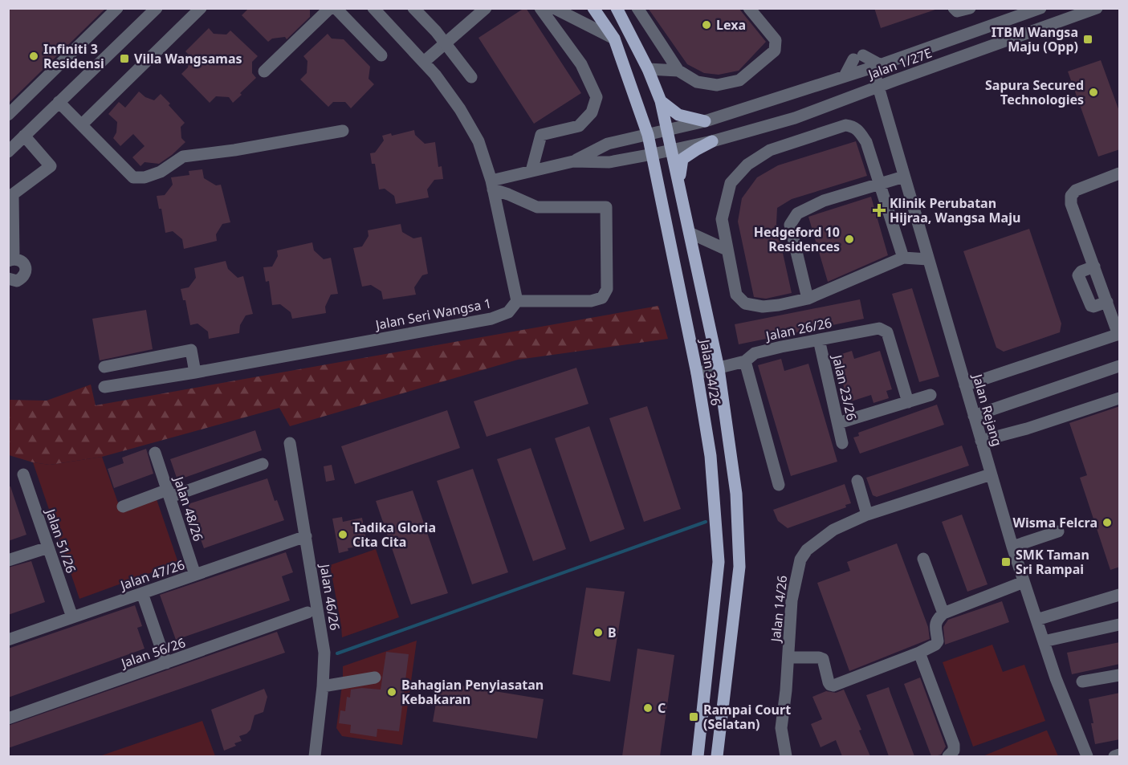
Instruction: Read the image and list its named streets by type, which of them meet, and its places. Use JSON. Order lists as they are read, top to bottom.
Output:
{
  "streets": {
    "main road": ["Jalan 34/26"],
    "street": [
      "Jalan 1/27E",
      "Jalan Seri Wangsa 1",
      "Jalan 26/26",
      "Jalan 23/26",
      "Jalan Rejang",
      "Jalan 48/26",
      "Jalan 51/26",
      "Jalan 47/26",
      "Jalan 46/26",
      "Jalan 14/26",
      "Jalan 56/26"
    ]
  },
  "crossings": [
    ["Jalan 1/27E", "Jalan Rejang"],
    ["Jalan 26/26", "Jalan 34/26"],
    ["Jalan 26/26", "Jalan 23/26"],
    ["Jalan Rejang", "Jalan 14/26"],
    ["Jalan 48/26", "Jalan 47/26"],
    ["Jalan 51/26", "Jalan 47/26"],
    ["Jalan 47/26", "Jalan 46/26"]
  ],
  "places": {
    "other": [
      "Lexa",
      "Infiniti 3 Residensi",
      "Sapura Secured Technologies",
      "Hedgeford 10 Residences",
      "Wisma Felcra",
      "Tadika Gloria Cita Cita",
      "B",
      "Bahagian Penyiasatan Kebakaran",
      "C"
    ],
    "transit": [
      "ITBM Wangsa Maju (Opp)",
      "Villa Wangsamas",
      "SMK Taman Sri Rampai",
      "Rampai Court (Selatan)"
    ],
    "health": ["Klinik Perubatan Hijraa, Wangsa Maju"]
  }
}
